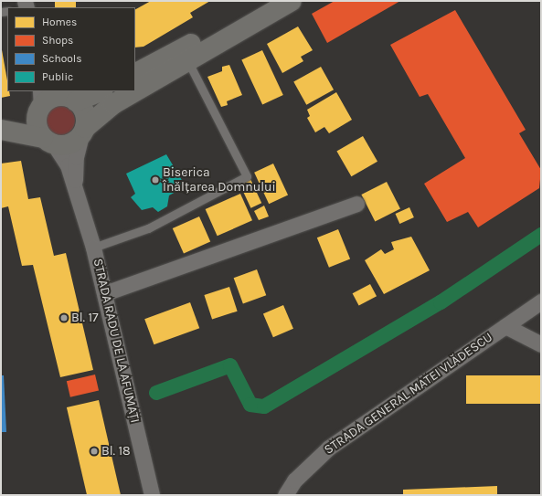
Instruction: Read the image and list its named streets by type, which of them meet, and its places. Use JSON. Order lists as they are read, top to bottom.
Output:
{
  "streets": {
    "street": ["STRADA RADU DE LA AFUMAȚI", "STRADA GENERAL MATEI VLĂDESCU"]
  },
  "places": ["Biserica Înălțarea Domnului", "Bl. 17", "Bl. 18"],
  "legend": [
    "Homes",
    "Shops",
    "Schools",
    "Public"
  ]
}
